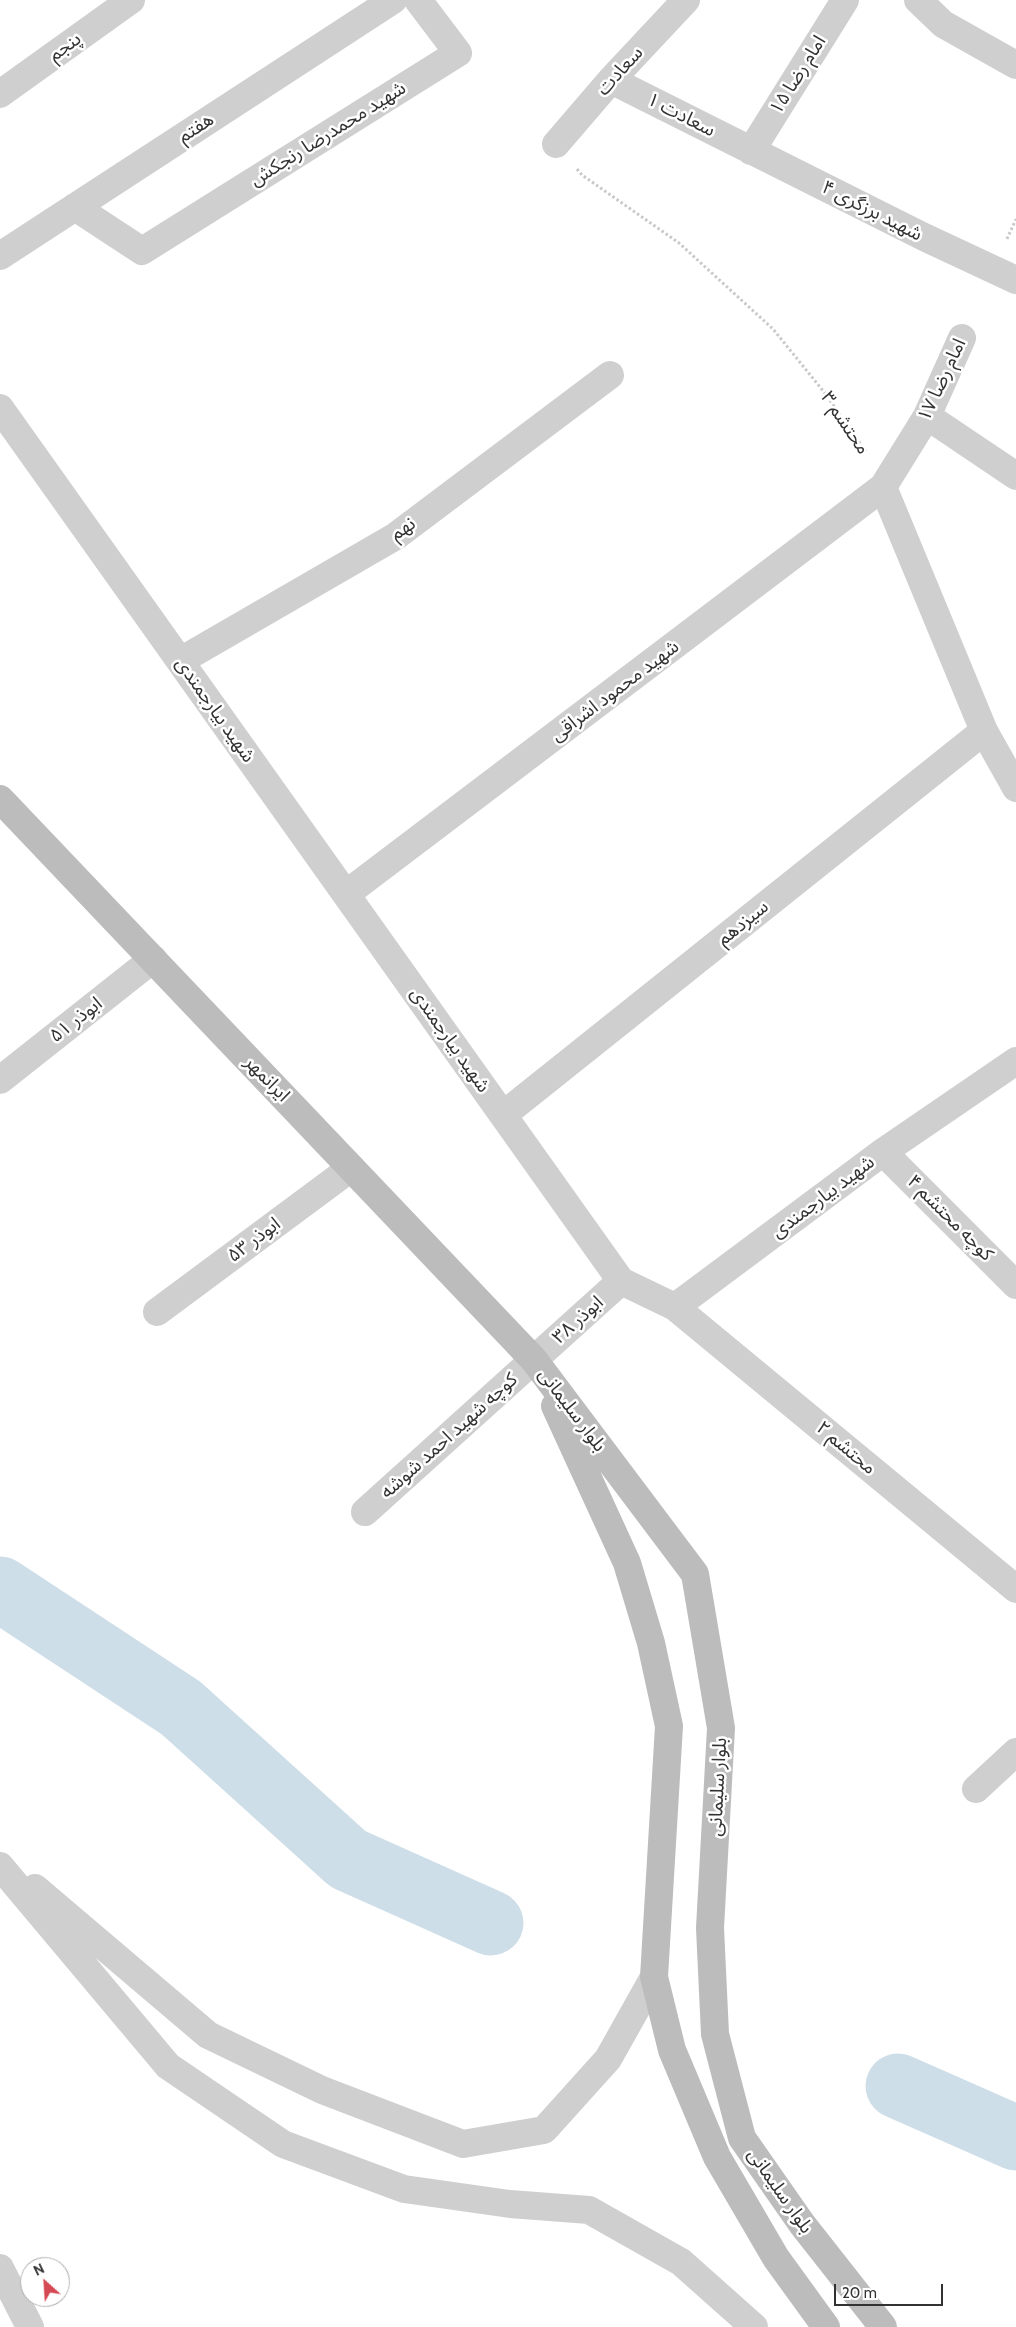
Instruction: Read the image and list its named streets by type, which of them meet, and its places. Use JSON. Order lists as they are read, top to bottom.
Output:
{
  "streets": {
    "main road": ["ایرانمهر", "بلوار سلیمانی"],
    "street": [
      "پنجم",
      "سعادت",
      "امام رضا ۱۵",
      "۱ سعادت",
      "هفتم",
      "شهید محمدرضا رنجکش",
      "۴ شهید برزگری",
      "امام رضا ۱۷",
      "نهم",
      "شهید محمود اشراقی",
      "شهید بیارجمندی",
      "سیزدهم",
      "ابوذر ۵۱",
      "کوچه محتشم ۴",
      "۵۳ ابوذر",
      "ابوذر ۳۸",
      "کوچه شهید احمد شوشه",
      "۲ محتشم"
    ],
    "path": ["محتشم ۳"]
  },
  "crossings": [
    ["سعادت", "۱ سعادت"],
    ["سعادت", "محتشم ۳"],
    ["امام رضا ۱۵", "۱ سعادت"],
    ["امام رضا ۱۵", "۴ شهید برزگری"],
    ["۱ سعادت", "۴ شهید برزگری"],
    ["هفتم", "شهید محمدرضا رنجکش"],
    ["امام رضا ۱۷", "محتشم ۳"],
    ["امام رضا ۱۷", "شهید محمود اشراقی"],
    ["محتشم ۳", "شهید محمود اشراقی"],
    ["نهم", "شهید بیارجمندی"],
    ["شهید محمود اشراقی", "شهید بیارجمندی"],
    ["شهید بیارجمندی", "سیزدهم"],
    ["شهید بیارجمندی", "کوچه محتشم ۴"],
    ["شهید بیارجمندی", "ابوذر ۳۸"],
    ["شهید بیارجمندی", "۲ محتشم"],
    ["ابوذر ۵۱", "ایرانمهر"],
    ["ایرانمهر", "۵۳ ابوذر"],
    ["ایرانمهر", "ابوذر ۳۸"],
    ["ایرانمهر", "بلوار سلیمانی"],
    ["ایرانمهر", "کوچه شهید احمد شوشه"],
    ["ابوذر ۳۸", "بلوار سلیمانی"],
    ["ابوذر ۳۸", "کوچه شهید احمد شوشه"],
    ["بلوار سلیمانی", "کوچه شهید احمد شوشه"]
  ],
  "scale_bar": "20 m",
  "north": "top left"
}
